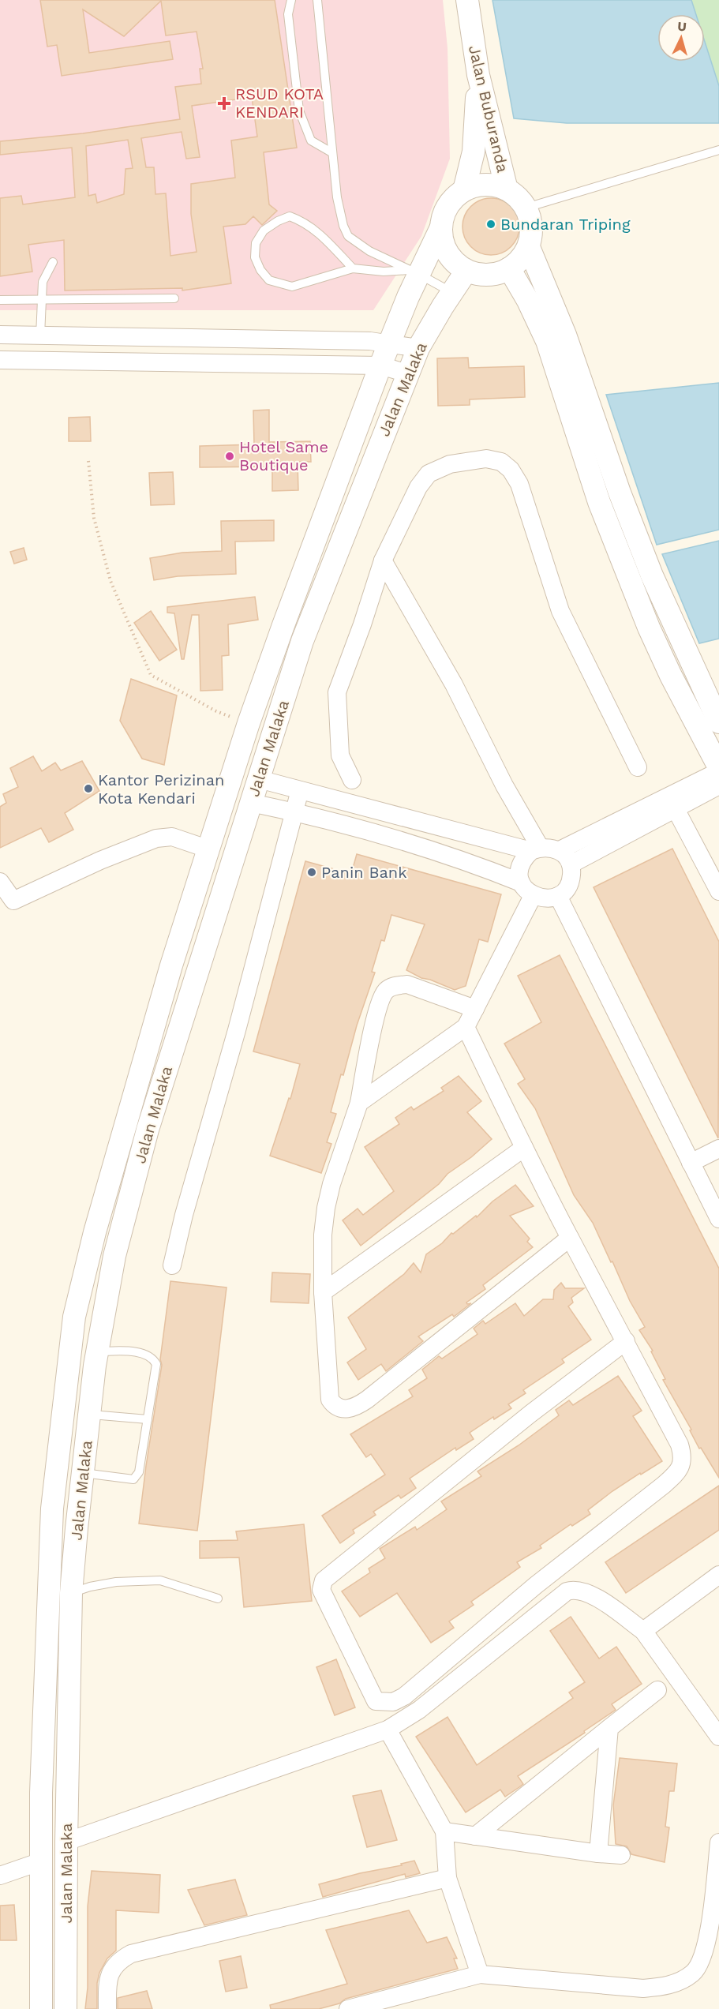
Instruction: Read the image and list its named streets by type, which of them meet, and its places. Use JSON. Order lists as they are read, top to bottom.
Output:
{
  "streets": {
    "street": ["Jalan Buburanda", "Jalan Malaka"]
  },
  "crossings": [
    ["Jalan Buburanda", "Jalan Malaka"]
  ],
  "places": {
    "health": ["RSUD KOTA KENDARI"],
    "other": [
      "Bundaran Triping",
      "Hotel Same Boutique",
      "Kantor Perizinan Kota Kendari",
      "Panin Bank"
    ]
  },
  "north": "top"
}
